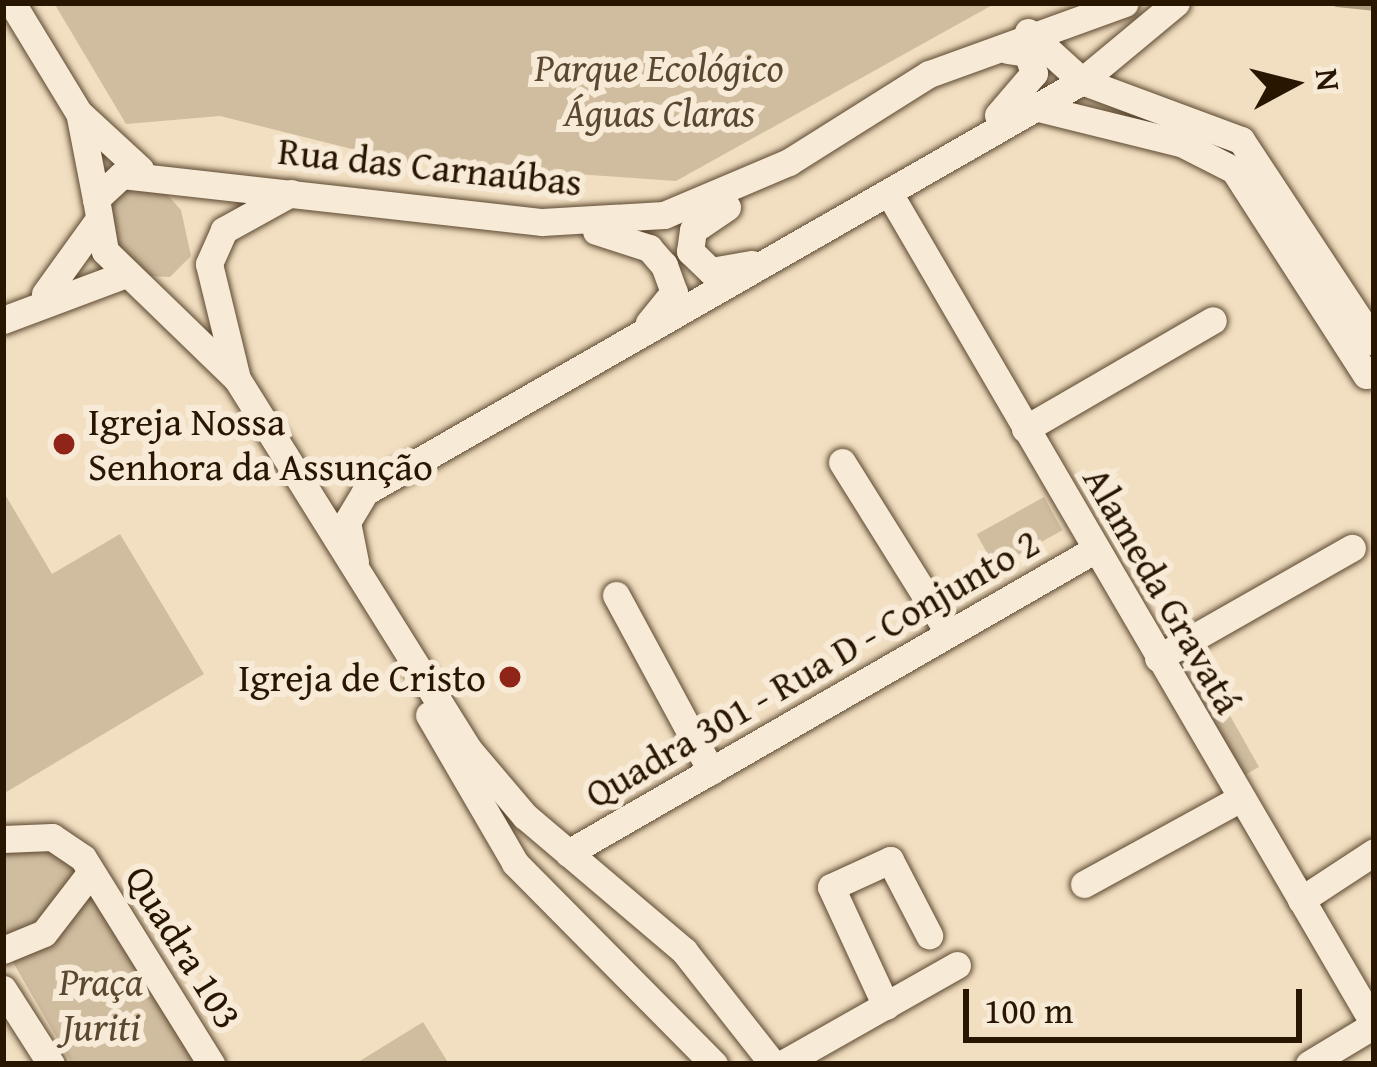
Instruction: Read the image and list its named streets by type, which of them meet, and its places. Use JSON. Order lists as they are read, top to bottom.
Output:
{
  "streets": {
    "street": [
      "Rua das Carnaúbas",
      "Alameda Gravatá",
      "Quadra 301 - Rua D - Conjunto 2",
      "Quadra 103"
    ]
  },
  "crossings": [
    ["Alameda Gravatá", "Quadra 301 - Rua D - Conjunto 2"]
  ],
  "parks": ["Parque Ecológico Águas Claras", "Praça Juriti"],
  "places": ["Igreja Nossa Senhora da Assunção", "Igreja de Cristo"],
  "scale_bar": "100 m",
  "north": "right"
}
